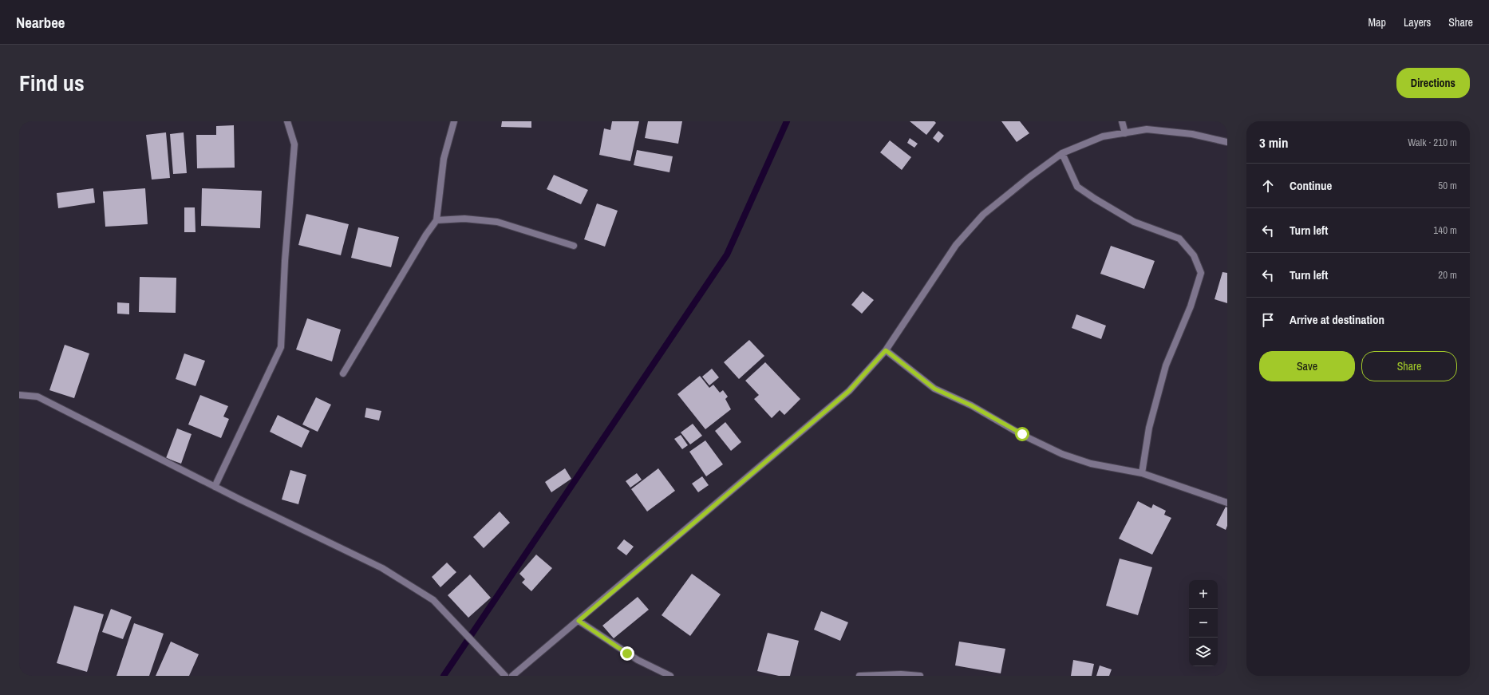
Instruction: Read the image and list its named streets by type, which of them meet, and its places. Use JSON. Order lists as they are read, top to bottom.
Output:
{
  "page": {
    "header": "Nearbee",
    "nav": ["Map", "Layers", "Share"],
    "title": "Find us",
    "buttons": [
      "Directions",
      ["Save", "Share"]
    ],
    "heading": ["3 min", "Walk · 210 m"],
    "list": [
      ["Continue", "50 m"],
      ["Turn left", "140 m"],
      ["Turn left", "20 m"],
      "Arrive at destination"
    ],
    "map_buttons": ["+", "−"]
  }
}
